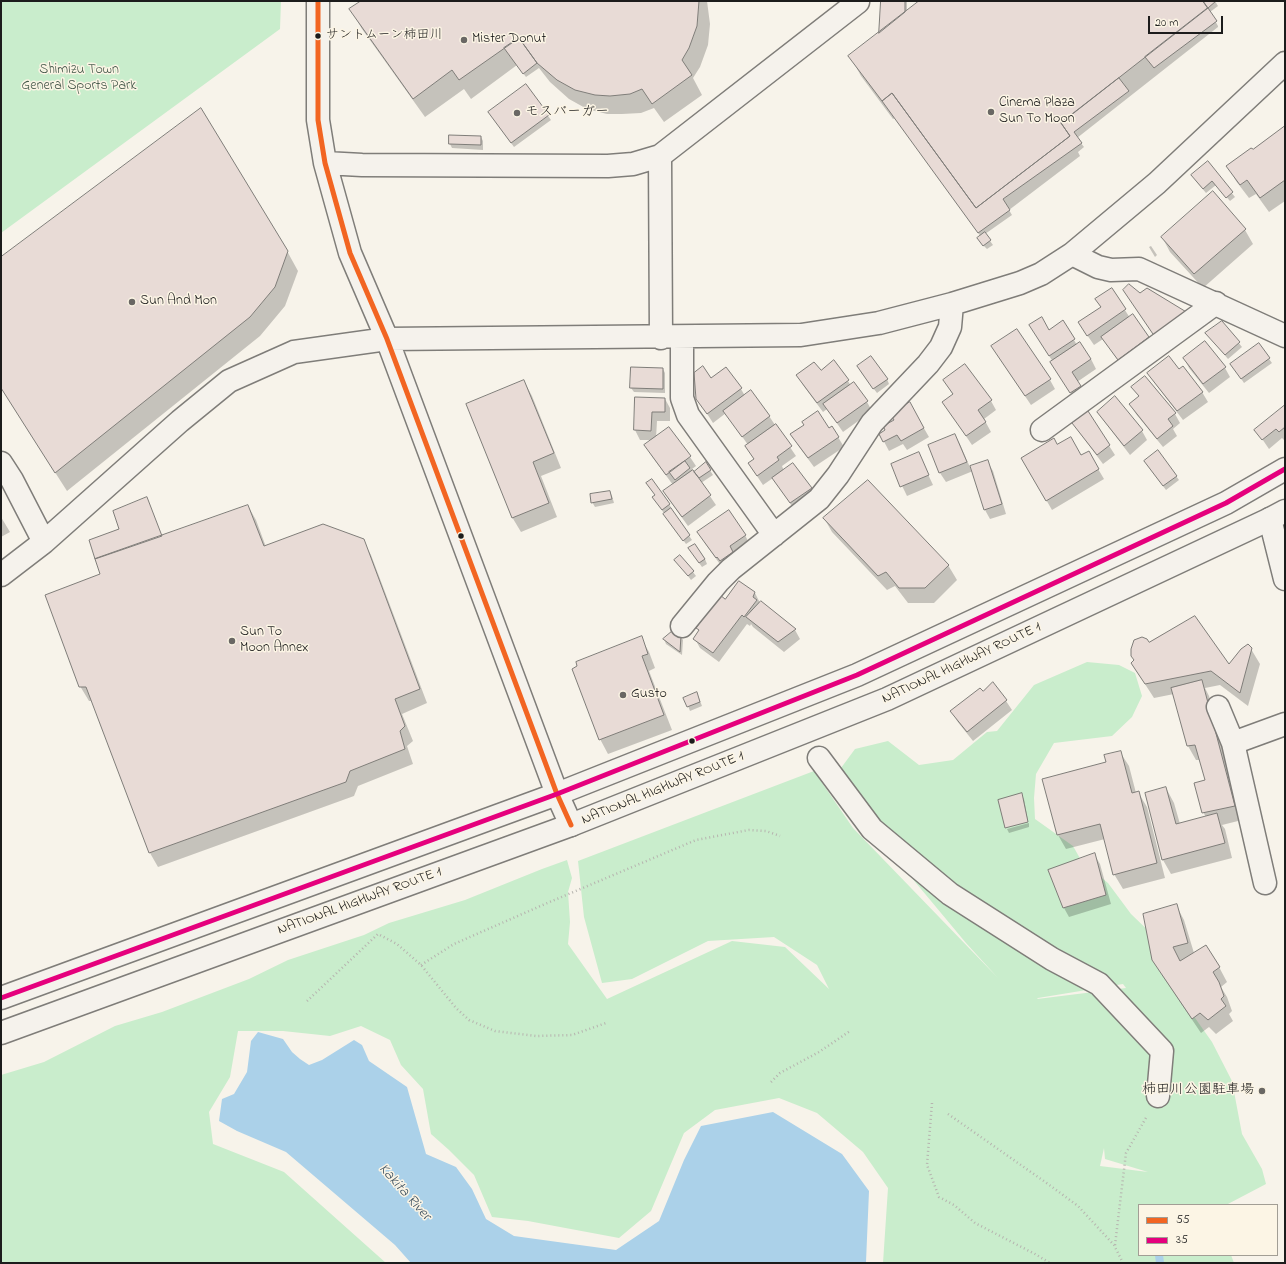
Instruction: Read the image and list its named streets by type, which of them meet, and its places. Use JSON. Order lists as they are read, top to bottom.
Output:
{
  "streets": {
    "main road": ["NATIONAL HIGHWAY ROUTE 1"]
  },
  "water": ["Kakita River"],
  "parks": ["Shimizu Town General Sports Park"],
  "places": [
    "サントムーン柿田川",
    "Mister Donut",
    "Cinema Plaza Sun To Moon",
    "モスバーガー",
    "Sun And Mon",
    "Sun To Moon Annex",
    "Gusto",
    "柿田川公園駐車場"
  ],
  "lines": ["transit line 55", "transit line 35"],
  "legend": ["55", "35"],
  "scale_bar": "20 m"
}
